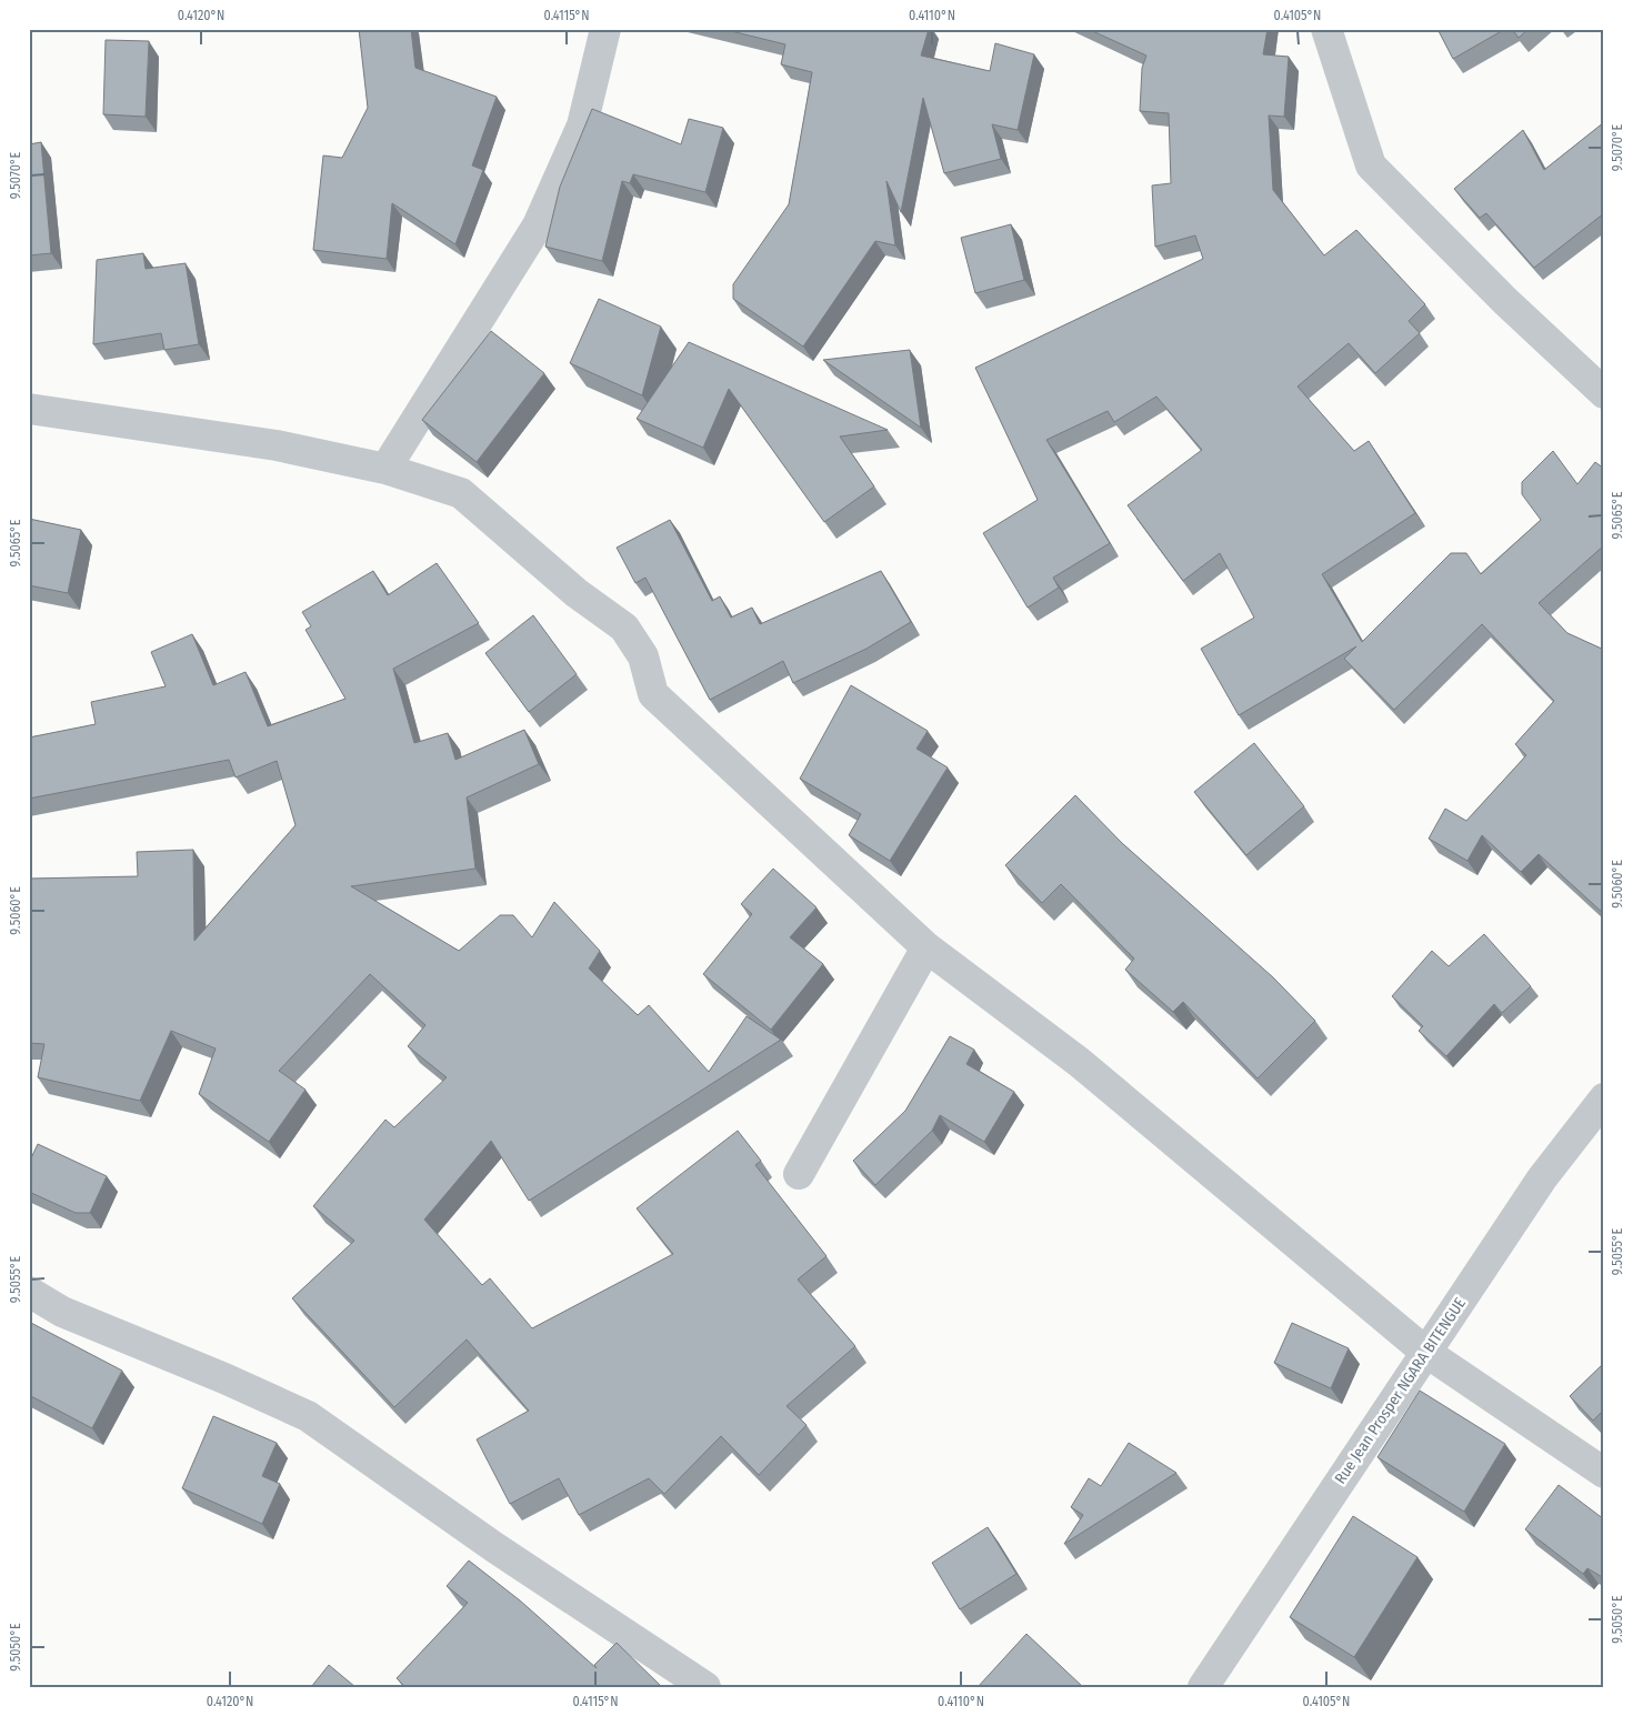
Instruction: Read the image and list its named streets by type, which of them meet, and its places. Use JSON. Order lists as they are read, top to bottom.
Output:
{
  "streets": {
    "street": ["Rue Jean Prosper NGARA BITENGUE"]
  },
  "coordinates": [
    "0.4120°N",
    "0.4115°N",
    "0.4110°N",
    "0.4105°N",
    "9.5070°E",
    "9.5065°E",
    "9.5060°E",
    "9.5055°E",
    "9.5050°E"
  ]
}
